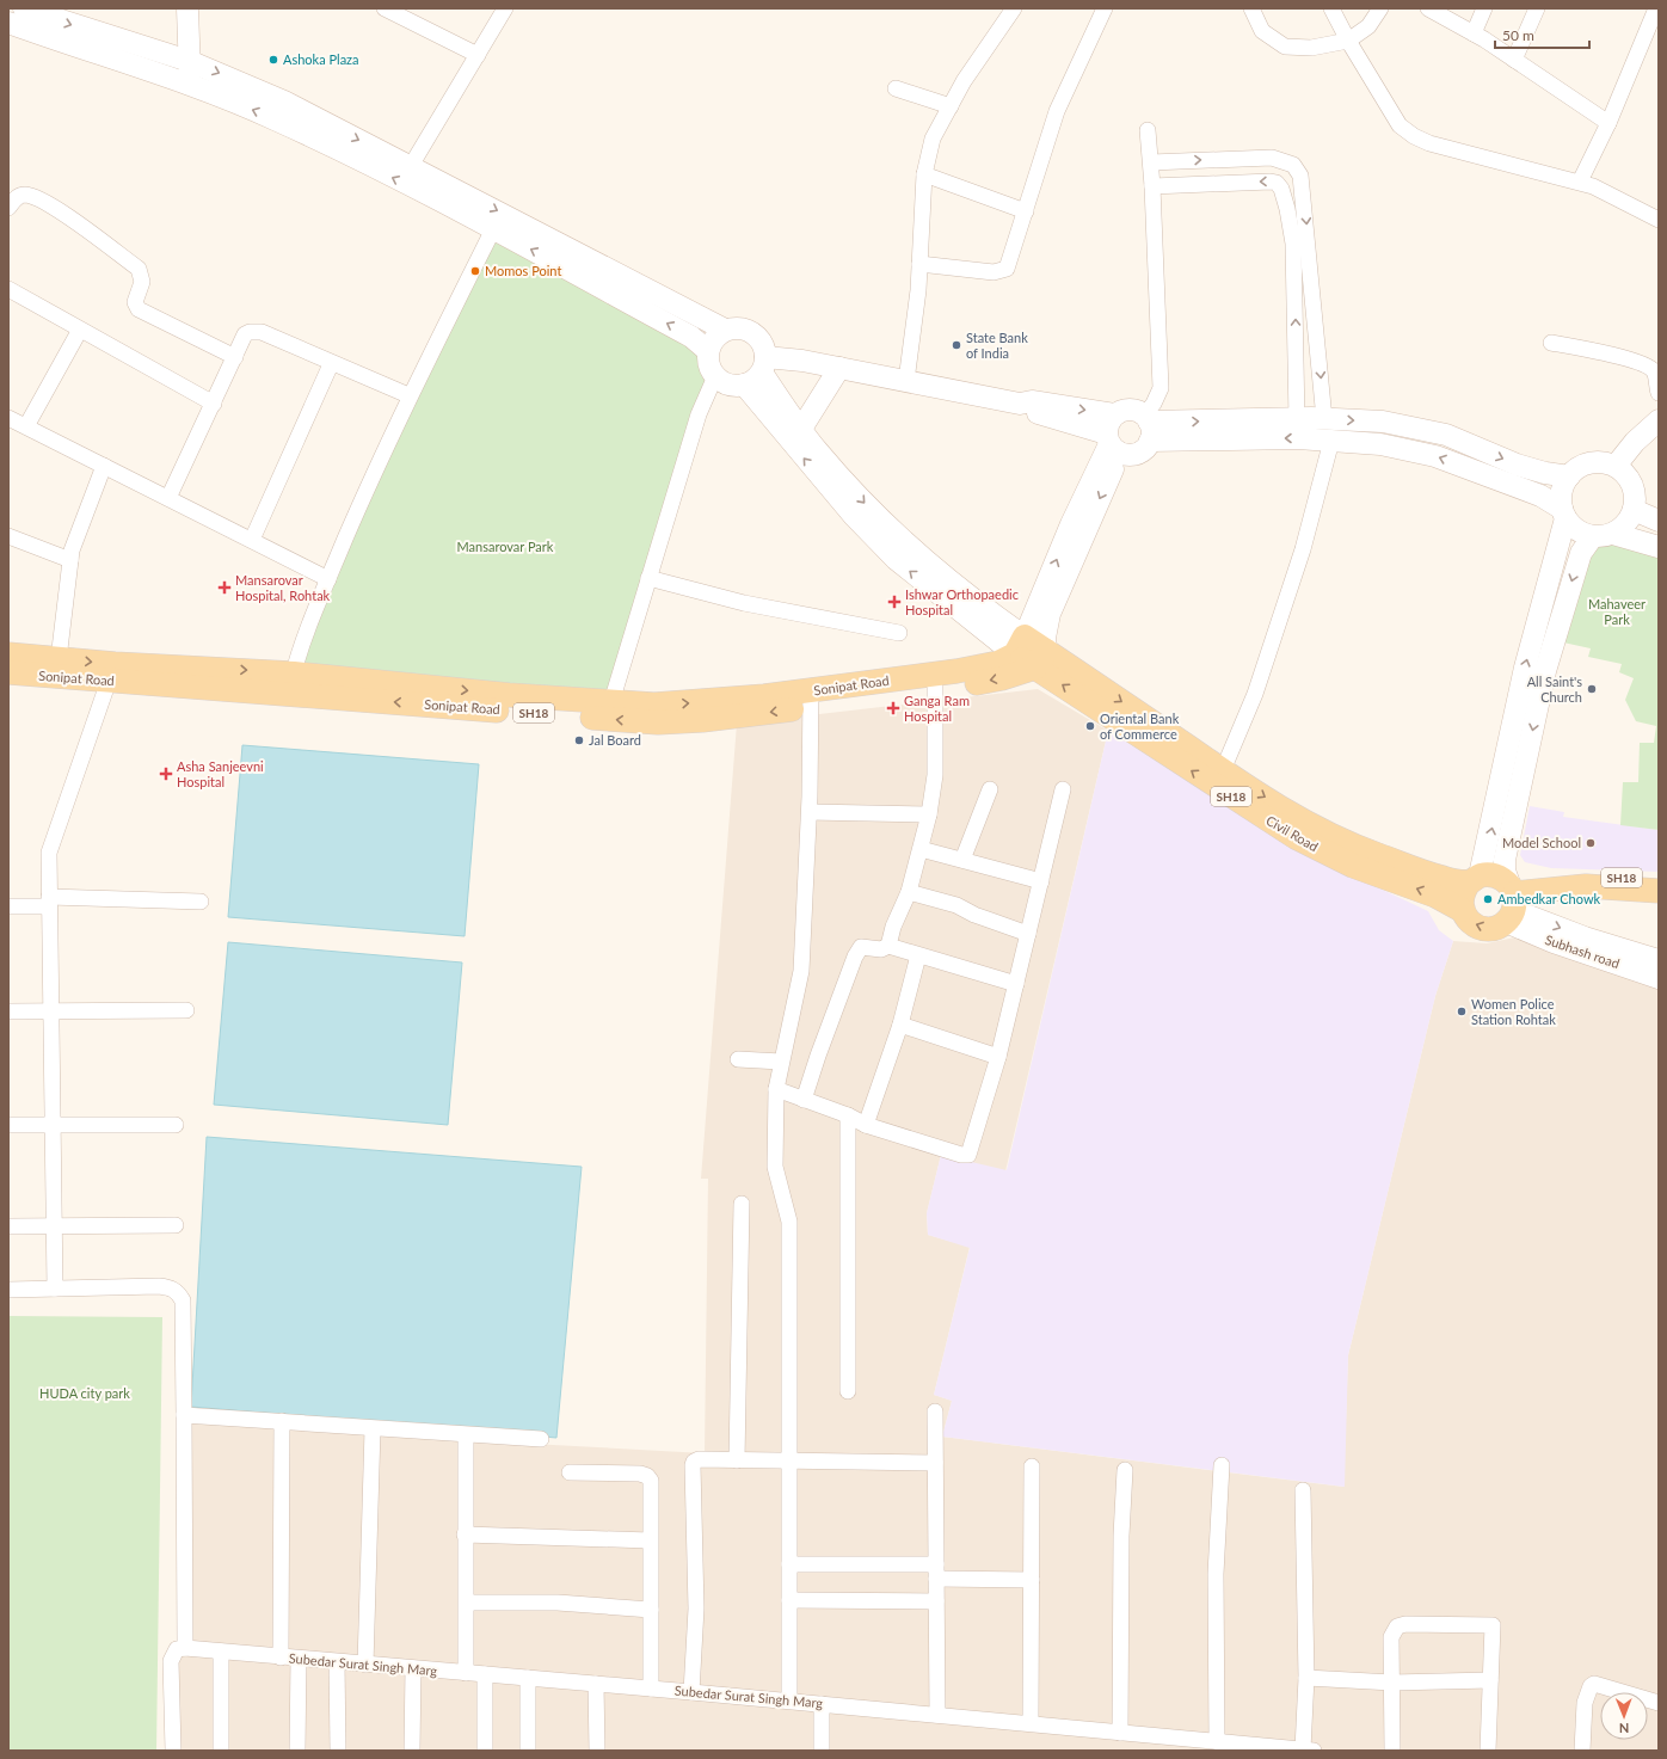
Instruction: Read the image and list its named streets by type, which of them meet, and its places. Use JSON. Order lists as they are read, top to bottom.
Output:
{
  "streets": {
    "main road": ["Sonipat Road", "SH18", "Civil Road"],
    "street": ["Subhash road", "Subedar Surat Singh Marg"]
  },
  "crossings": [
    ["Sonipat Road", "Civil Road"],
    ["SH18", "Civil Road"],
    ["SH18", "Subhash road"],
    ["Civil Road", "Subhash road"]
  ],
  "parks": ["Mansarovar Park", "Mahaveer Park", "HUDA city park"],
  "places": {
    "other": [
      "Ashoka Plaza",
      "Momos Point",
      "State Bank of India",
      "All Saint's Church",
      "Oriental Bank of Commerce",
      "Jal Board",
      "Model School",
      "Ambedkar Chowk",
      "Women Police Station Rohtak"
    ],
    "health": [
      "Mansarovar Hospital, Rohtak",
      "Ishwar Orthopaedic Hospital",
      "Ganga Ram Hospital",
      "Asha Sanjeevni Hospital"
    ]
  },
  "scale_bar": "50 m",
  "north": "bottom"
}
